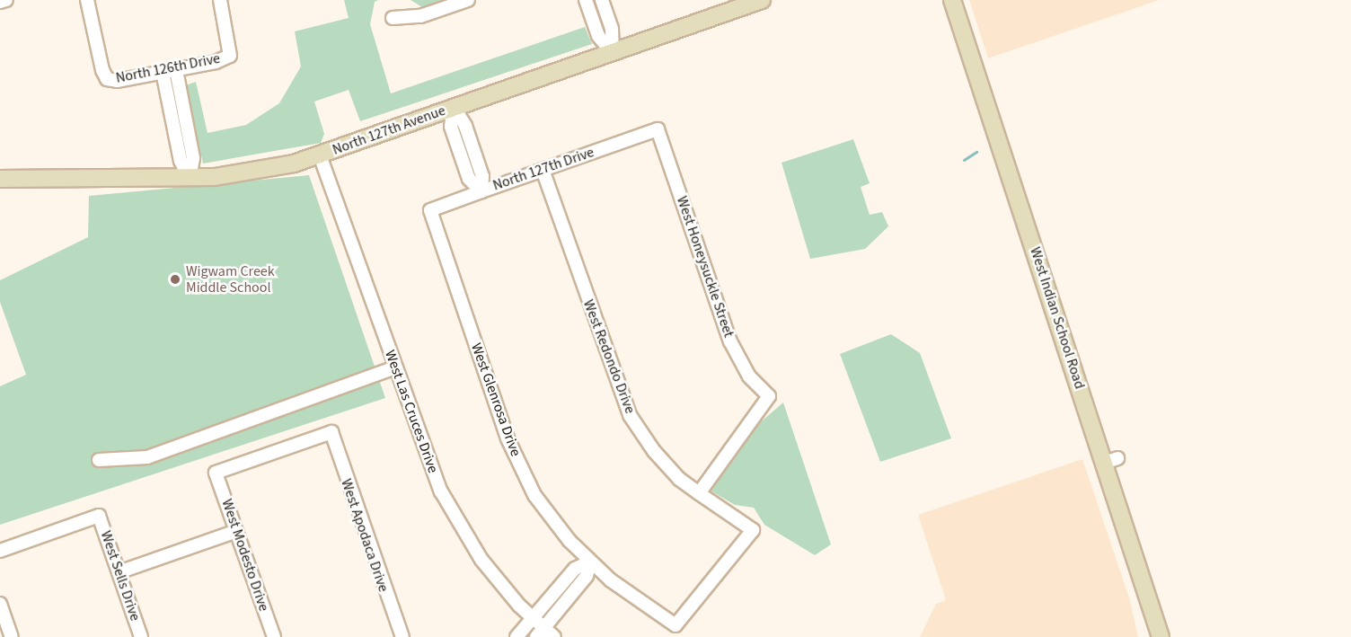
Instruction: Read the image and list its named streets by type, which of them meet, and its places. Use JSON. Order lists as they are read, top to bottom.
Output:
{
  "streets": {
    "street": [
      "North 126th Drive",
      "North 127th Avenue",
      "North 127th Drive",
      "West Honeysuckle Street",
      "West Indian School Road",
      "West Redondo Drive",
      "West Glenrosa Drive",
      "West Las Cruces Drive",
      "West Apodaca Drive",
      "West Modesto Drive",
      "West Sells Drive"
    ]
  },
  "crossings": [
    ["North 127th Avenue", "West Las Cruces Drive"],
    ["North 127th Drive", "West Honeysuckle Street"],
    ["North 127th Drive", "West Redondo Drive"],
    ["North 127th Drive", "West Glenrosa Drive"],
    ["West Honeysuckle Street", "West Redondo Drive"],
    ["West Redondo Drive", "West Glenrosa Drive"],
    ["West Apodaca Drive", "West Modesto Drive"]
  ],
  "places": ["Wigwam Creek Middle School"]
}
